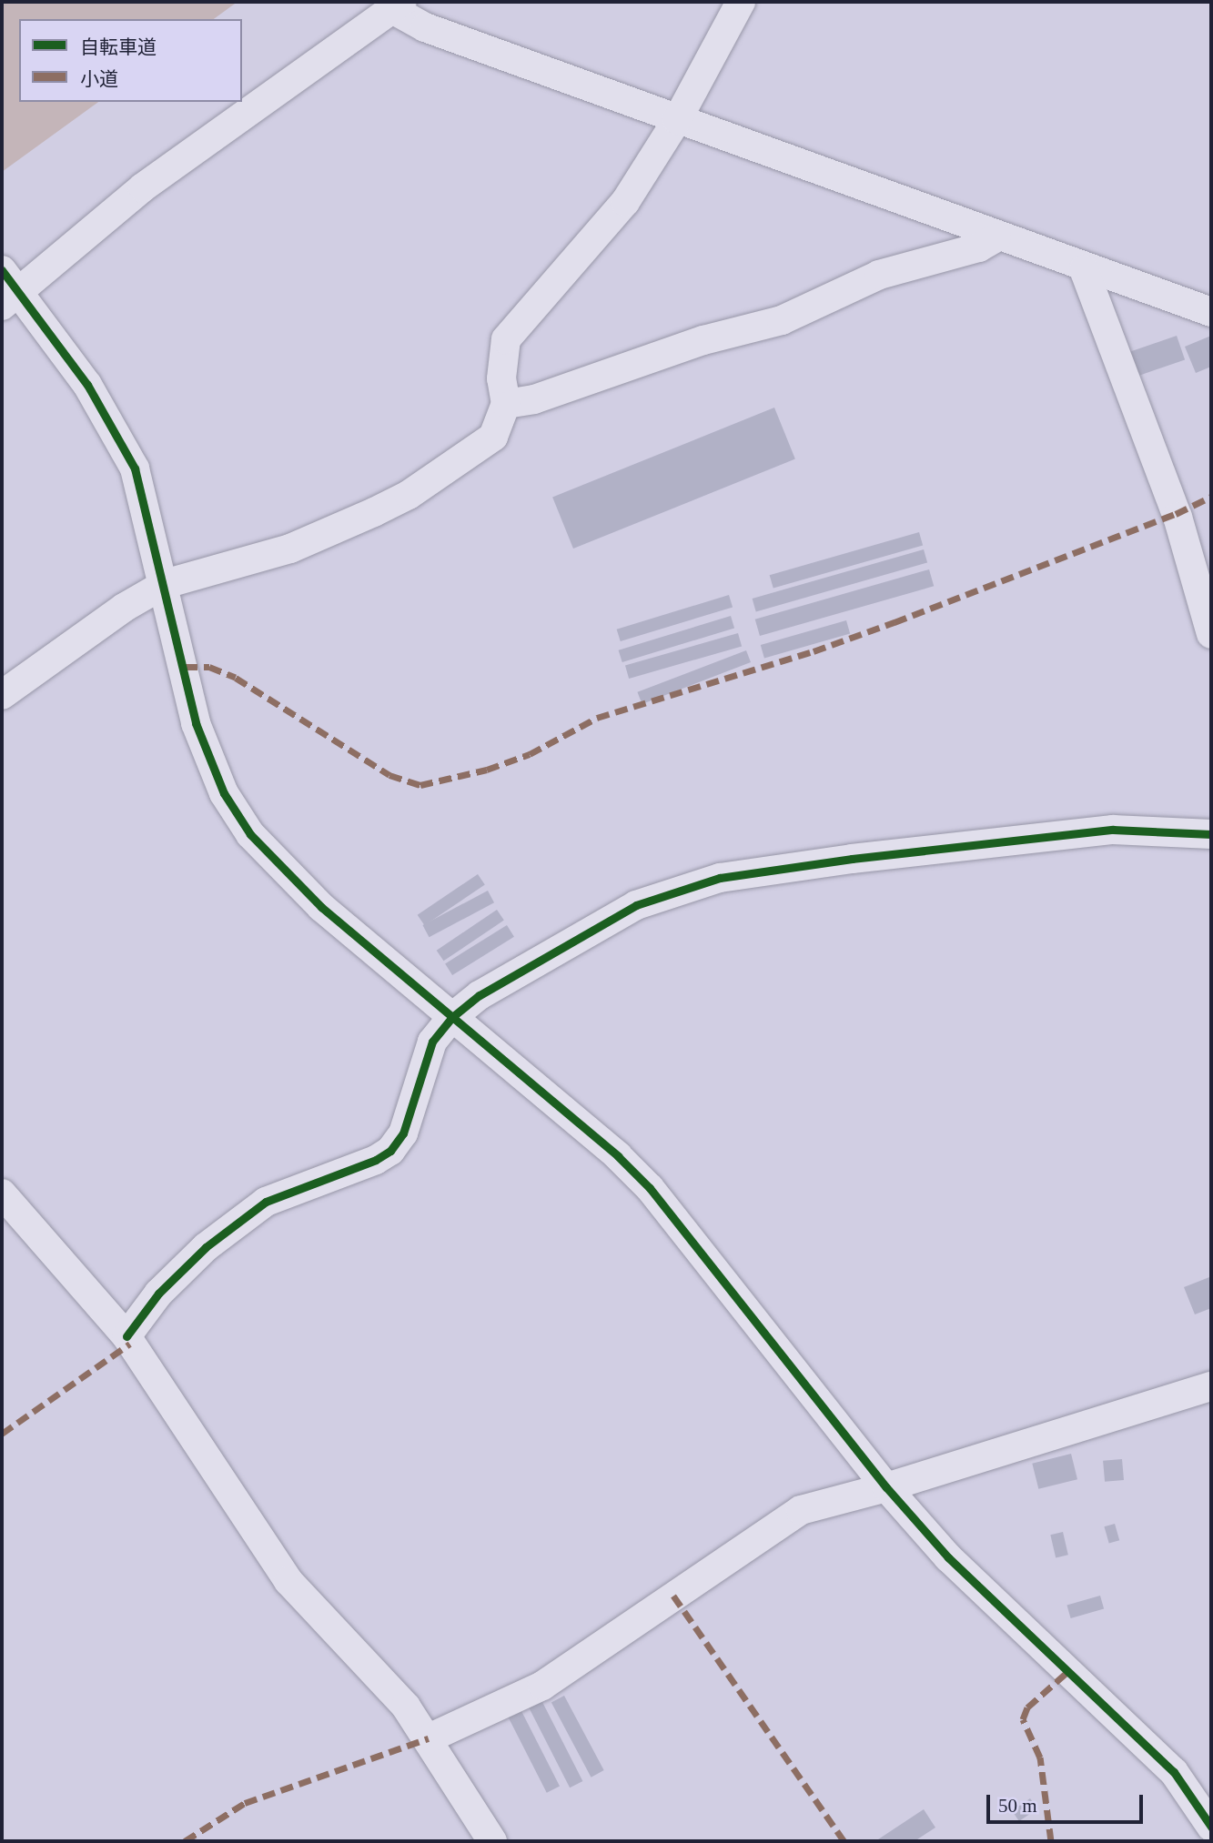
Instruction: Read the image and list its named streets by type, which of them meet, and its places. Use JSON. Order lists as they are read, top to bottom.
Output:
{
  "legend": ["自転車道", "小道"],
  "scale_bar": "50 m"
}
